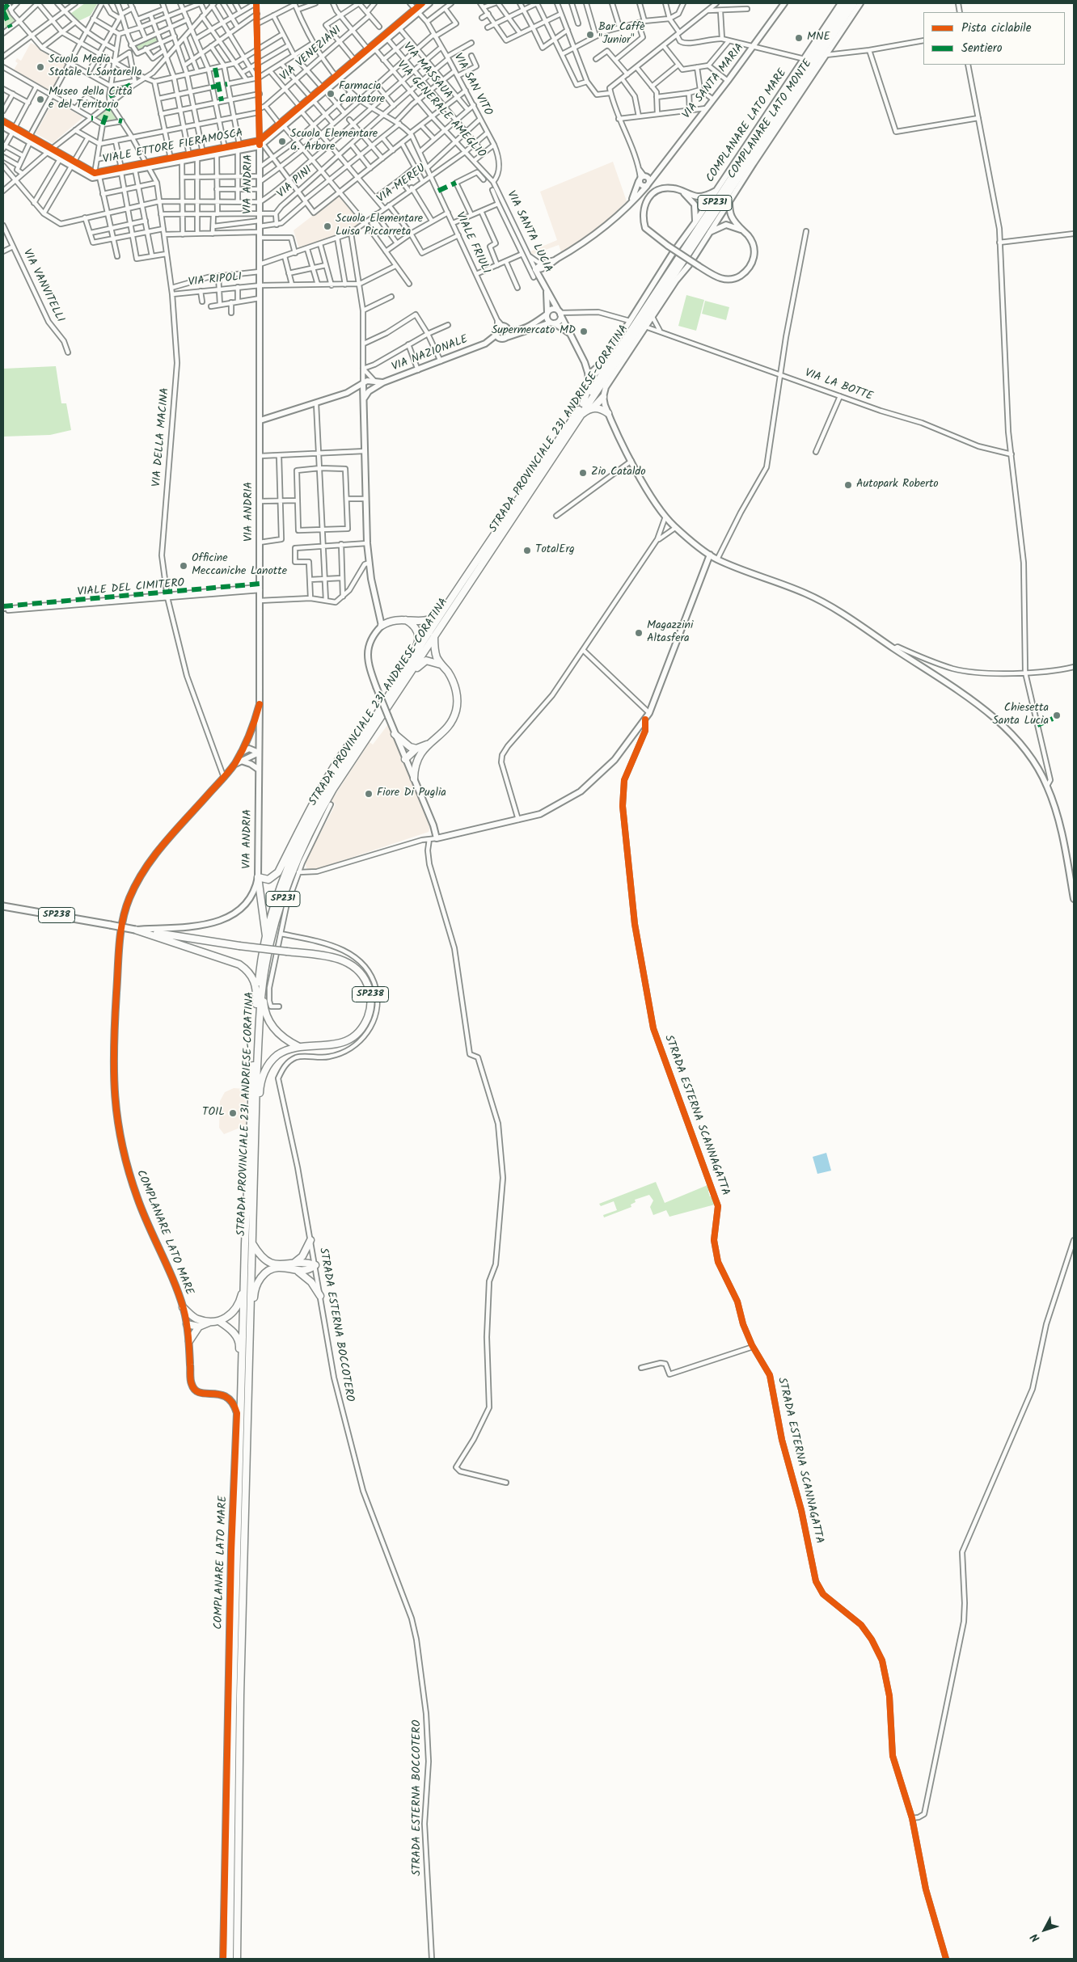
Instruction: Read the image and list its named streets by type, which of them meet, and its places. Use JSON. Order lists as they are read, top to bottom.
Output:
{
  "streets": {
    "highway": ["SP231", "STRADA PROVINCIALE 231 ANDRIESE-CORATINA", "SP238"],
    "street": [
      "VIA VENEZIANI",
      "VIA MASSAUA",
      "VIA SANTA MARIA",
      "VIA SAN VITO",
      "VIA GENERALE AMEGLIO",
      "COMPLANARE LATO MONTE",
      "COMPLANARE LATO MARE",
      "VIALE ETTORE FIERAMOSCA",
      "VIA PINI",
      "VIA ANDRIA",
      "VIA MEREU",
      "VIA SANTA LUCIA",
      "VIALE FRIULI",
      "VIA RIPOLI",
      "VIA VANVITELLI",
      "VIA NAZIONALE",
      "VIA LA BOTTE",
      "VIA DELLA MACINA",
      "VIALE DEL CIMITERO",
      "STRADA ESTERNA SCANNAGATTA",
      "STRADA ESTERNA BOCCOTERO"
    ]
  },
  "crossings": [
    ["VIA VENEZIANI", "VIA DELLA MACINA"],
    ["VIA MASSAUA", "VIA PINI"],
    ["VIA MASSAUA", "VIA MEREU"],
    ["VIA SANTA MARIA", "VIA SANTA LUCIA"],
    ["VIA SAN VITO", "VIA GENERALE AMEGLIO"],
    ["VIA SAN VITO", "VIA PINI"],
    ["VIA SAN VITO", "VIA MEREU"],
    ["VIA SAN VITO", "VIA SANTA LUCIA"],
    ["VIA GENERALE AMEGLIO", "VIA PINI"],
    ["VIA GENERALE AMEGLIO", "VIA MEREU"],
    ["VIA GENERALE AMEGLIO", "VIA SANTA LUCIA"],
    ["COMPLANARE LATO MONTE", "VIA LA BOTTE"],
    ["COMPLANARE LATO MARE", "VIA SANTA LUCIA"],
    ["COMPLANARE LATO MARE", "VIA DELLA MACINA"],
    ["VIALE ETTORE FIERAMOSCA", "VIA ANDRIA"],
    ["VIALE ETTORE FIERAMOSCA", "VIA DELLA MACINA"],
    ["VIA PINI", "VIA ANDRIA"],
    ["VIA PINI", "VIA DELLA MACINA"],
    ["VIA ANDRIA", "VIA MEREU"],
    ["VIA ANDRIA", "VIA RIPOLI"],
    ["VIA ANDRIA", "VIALE DEL CIMITERO"],
    ["VIA ANDRIA", "SP238"],
    ["VIA MEREU", "VIALE FRIULI"],
    ["VIA SANTA LUCIA", "VIA NAZIONALE"],
    ["VIALE FRIULI", "VIA NAZIONALE"],
    ["VIA RIPOLI", "VIA DELLA MACINA"],
    ["VIA DELLA MACINA", "VIALE DEL CIMITERO"]
  ],
  "places": [
    "Bar Caffè \"Junior\"",
    "MNE",
    "Scuola Media Statale L.Santarella",
    "Farmacia Cantatore",
    "Museo della Città e del Territorio",
    "Scuola Elementare G. Arbore",
    "Scuola Elementare Luisa Piccarreta",
    "Supermercato MD",
    "Zio Cataldo",
    "Autopark Roberto",
    "TotalErg",
    "Officine Meccaniche Lanotte",
    "Magazzini Altasfera",
    "Chiesetta Santa Lucia",
    "Fiore Di Puglia",
    "TOIL"
  ],
  "legend": ["Pista ciclabile", "Sentiero"],
  "north": "bottom left"
}
